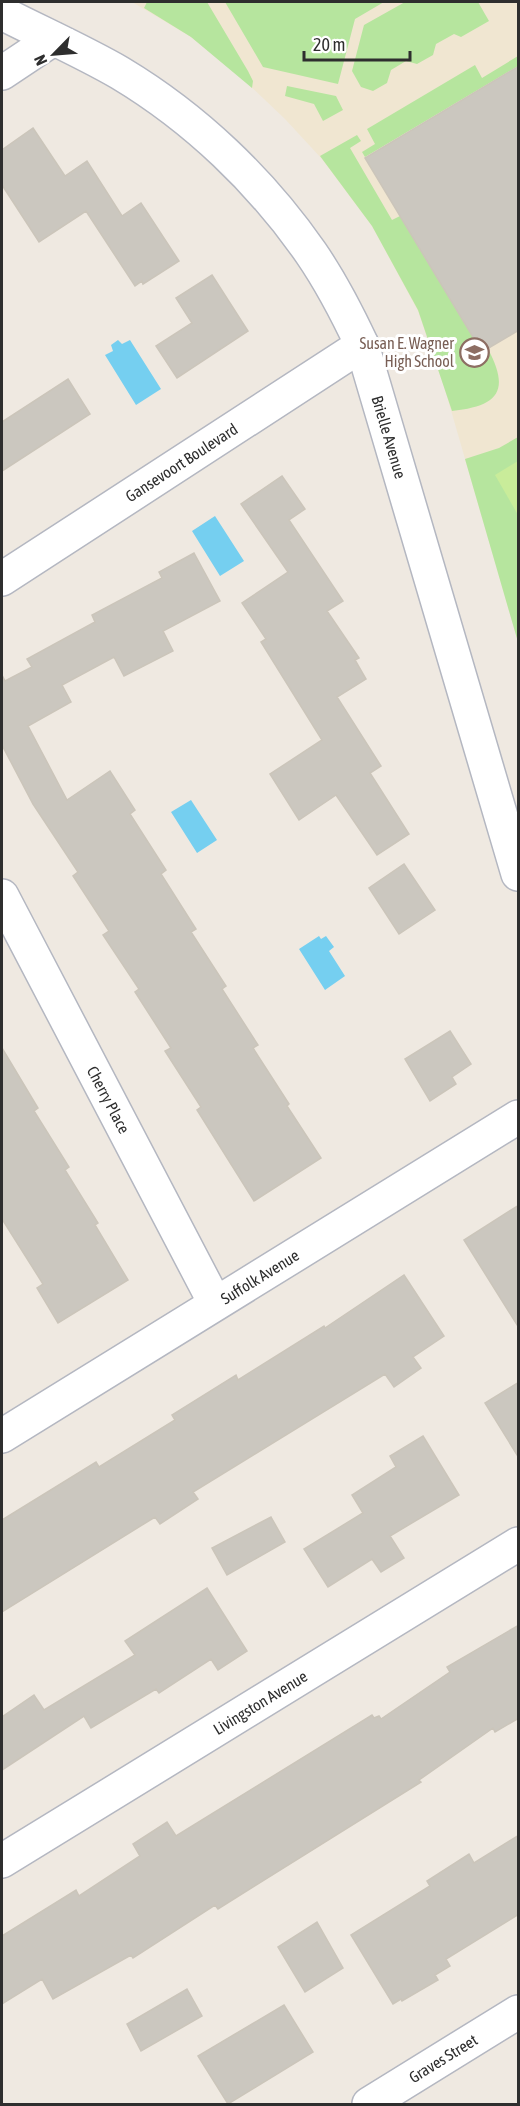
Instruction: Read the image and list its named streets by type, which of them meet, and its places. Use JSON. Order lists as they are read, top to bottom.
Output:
{
  "streets": {
    "street": [
      "Brielle Avenue",
      "Gansevoort Boulevard",
      "Cherry Place",
      "Suffolk Avenue",
      "Livingston Avenue",
      "Graves Street"
    ]
  },
  "crossings": [
    ["Brielle Avenue", "Gansevoort Boulevard"],
    ["Cherry Place", "Suffolk Avenue"]
  ],
  "places": {
    "school or university": ["Susan E. Wagner High School"]
  },
  "scale_bar": "20 m",
  "north": "bottom left"
}
